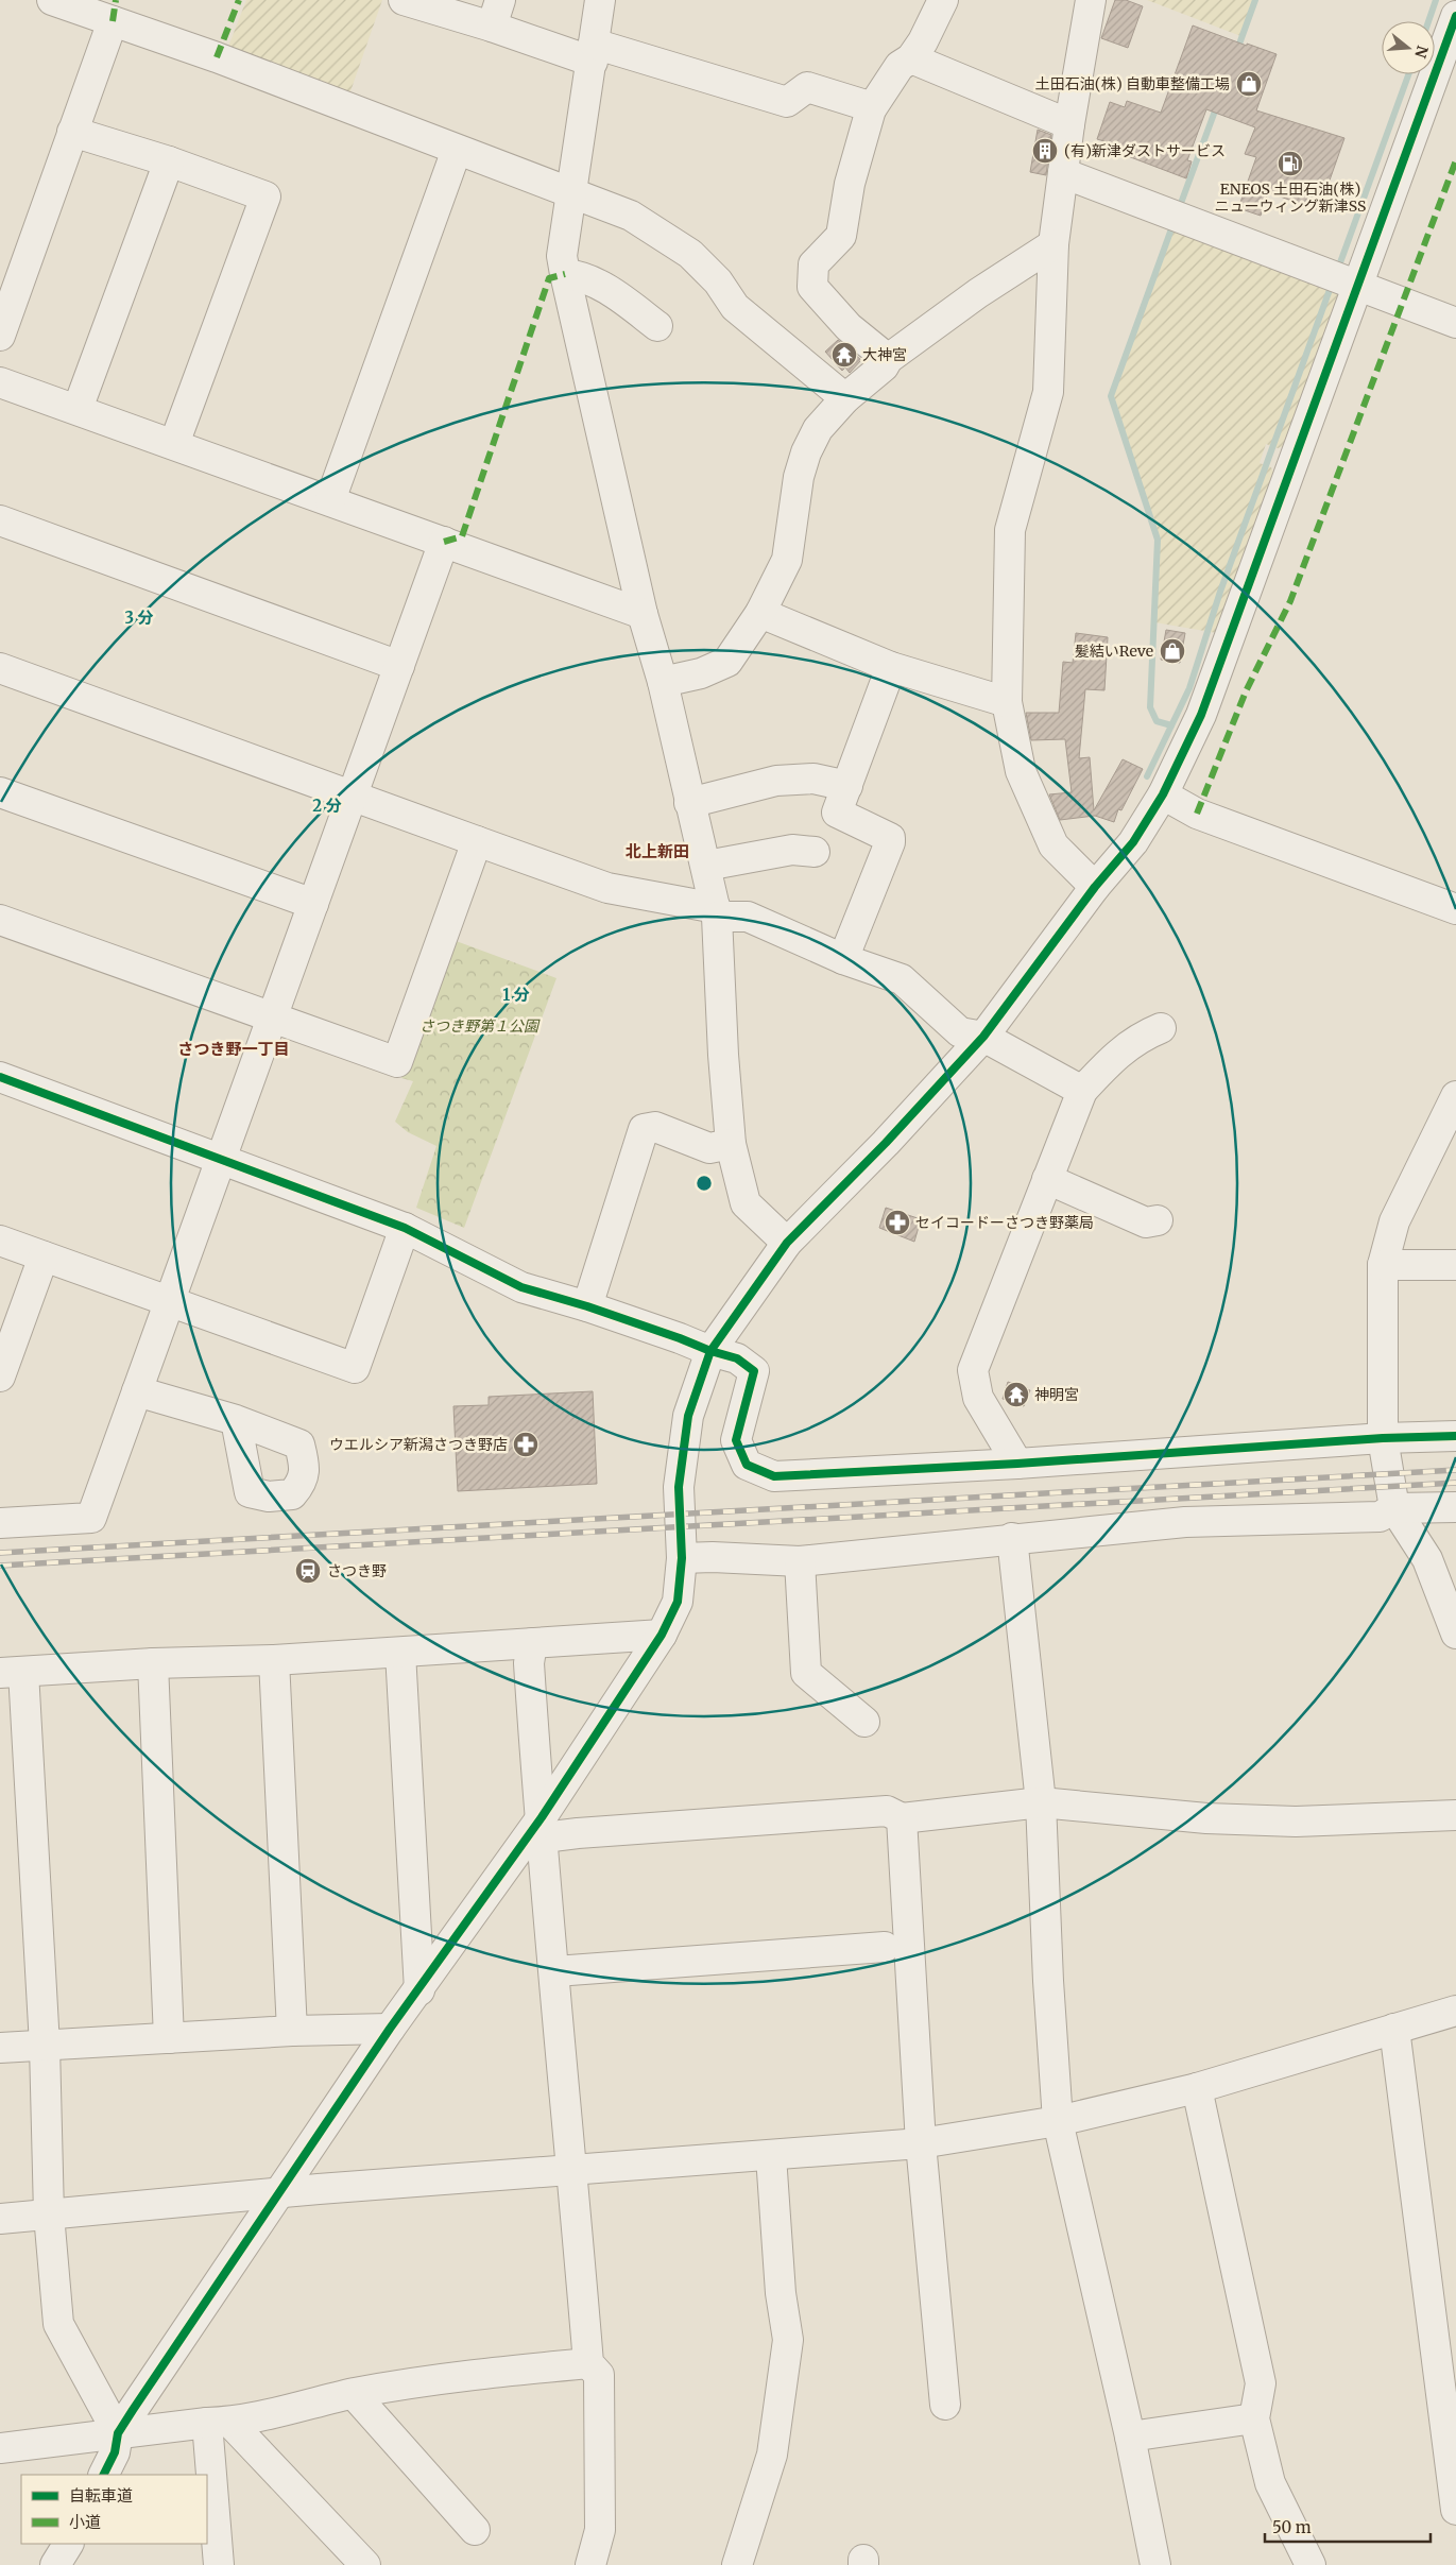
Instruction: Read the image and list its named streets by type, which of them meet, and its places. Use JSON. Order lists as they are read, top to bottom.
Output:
{
  "districts": ["北上新田", "さつき野一丁目"],
  "parks": ["さつき野第１公園"],
  "places": {
    "shop": ["土田石油(株) 自動車整備工場", "髪結いReve"],
    "building": ["(有)新津ダストサービス"],
    "fuel station": ["ENEOS 土田石油(株) ニューウィング新津SS"],
    "temple": ["大神宮", "神明宮"],
    "pharmacy": ["セイコードーさつき野薬局", "ウエルシア新潟さつき野店"],
    "station": ["さつき野"]
  },
  "legend": ["自転車道", "小道"],
  "scale_bar": "50 m",
  "north": "right",
  "rings": ["3 分", "2 分", "1 分"]
}
